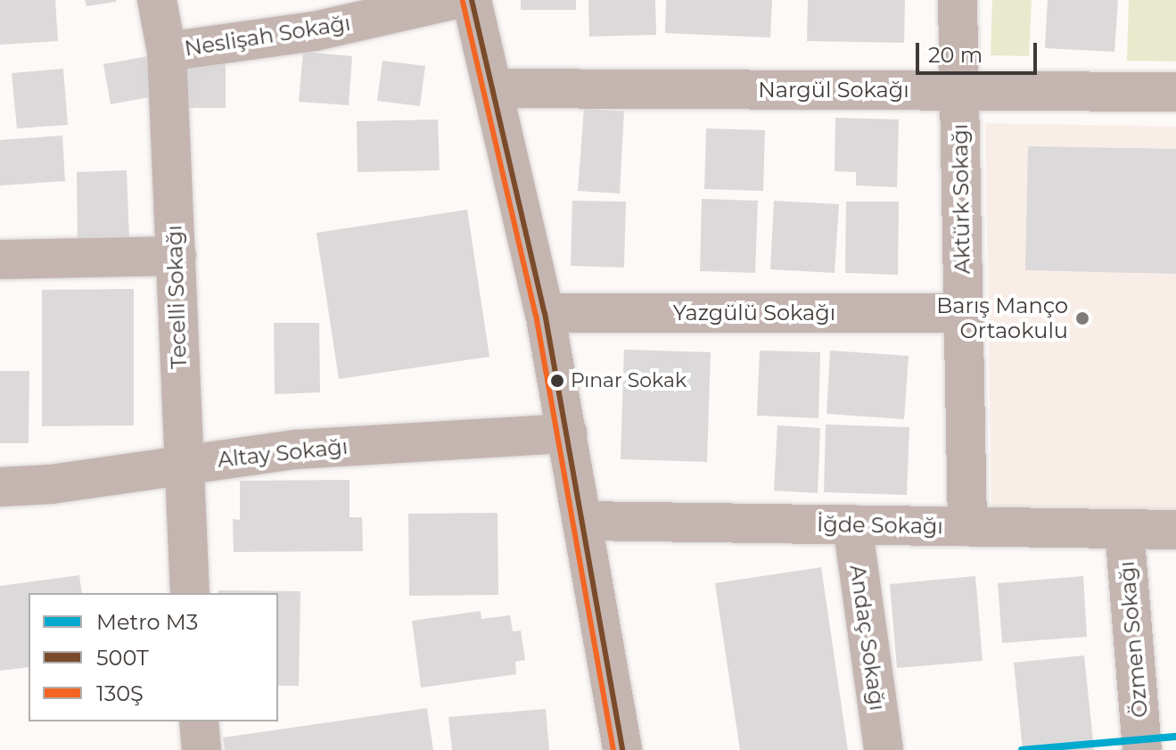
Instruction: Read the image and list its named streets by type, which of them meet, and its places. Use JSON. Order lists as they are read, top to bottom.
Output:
{
  "streets": {
    "street": [
      "Neslişah Sokağı",
      "Nargül Sokağı",
      "Aktürk Sokağı",
      "Tecelli Sokağı",
      "Yazgülü Sokağı",
      "Altay Sokağı",
      "İğde Sokağı",
      "Andaç Sokağı",
      "Özmen Sokağı"
    ]
  },
  "crossings": [
    ["Neslişah Sokağı", "Tecelli Sokağı"],
    ["Nargül Sokağı", "Aktürk Sokağı"],
    ["Aktürk Sokağı", "Yazgülü Sokağı"],
    ["Aktürk Sokağı", "İğde Sokağı"],
    ["Tecelli Sokağı", "Altay Sokağı"],
    ["İğde Sokağı", "Andaç Sokağı"],
    ["İğde Sokağı", "Özmen Sokağı"]
  ],
  "places": ["Barış Manço Ortaokulu", "Pınar Sokak"],
  "lines": ["transit line 500T", "transit line 130Ş", "metro line M3"],
  "legend": ["Metro M3", "500T", "130Ş"],
  "scale_bar": "20 m"
}
